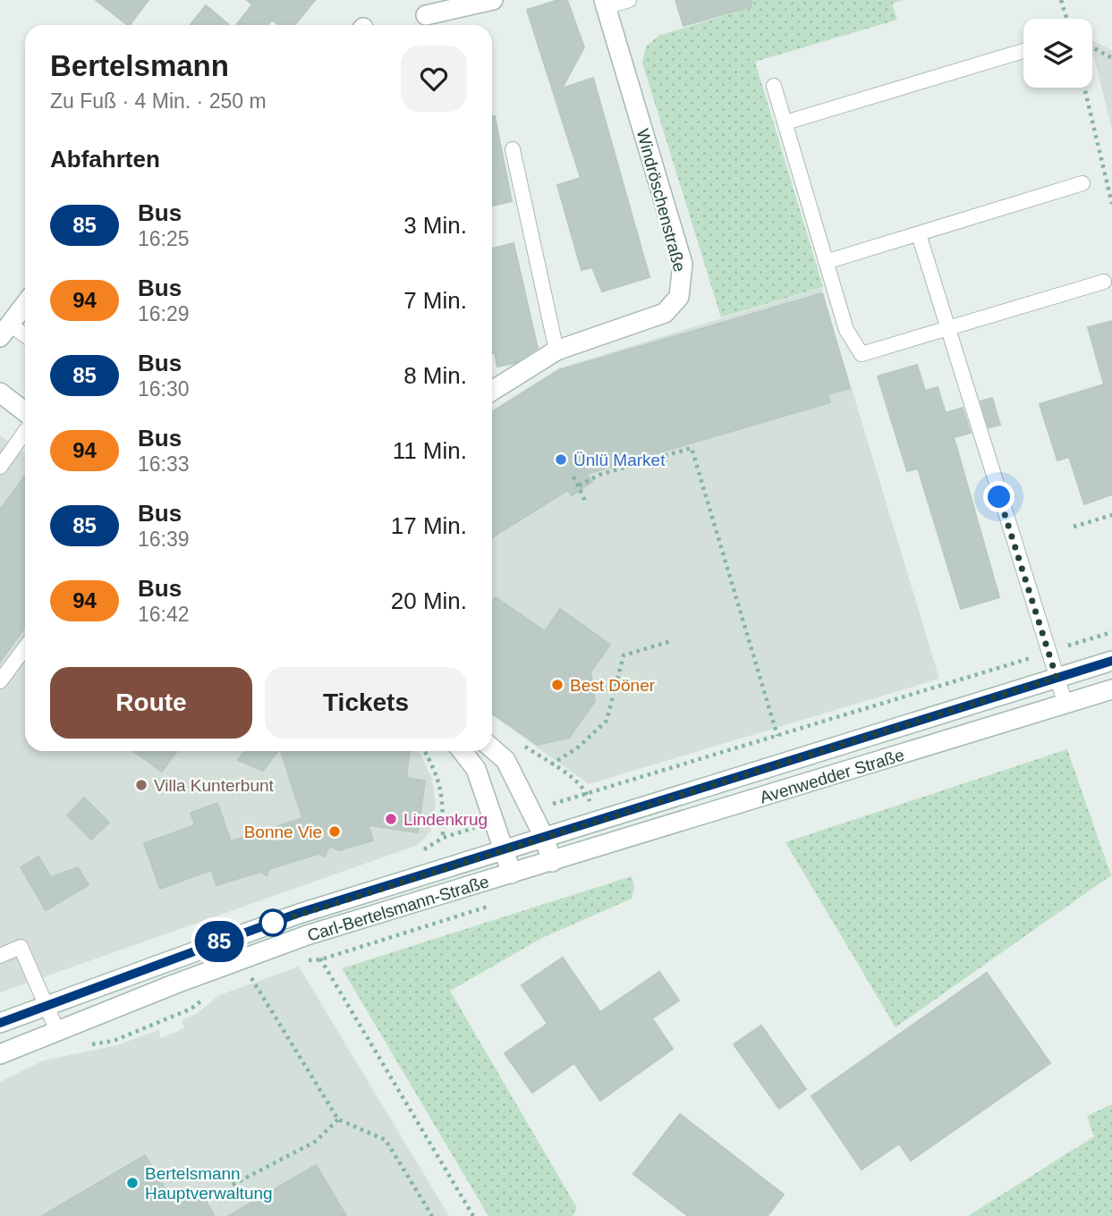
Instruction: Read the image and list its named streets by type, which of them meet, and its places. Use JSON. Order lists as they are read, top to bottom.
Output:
{
  "streets": {
    "main road": ["Windröschenstraße", "Avenwedder Straße", "Carl-Bertelsmann-Straße"]
  },
  "crossings": [
    ["Avenwedder Straße", "Carl-Bertelsmann-Straße"]
  ],
  "places": [
    "Ünlü Market",
    "Best Döner",
    "Villa Kunterbunt",
    "Lindenkrug",
    "Bonne Vie",
    "Bertelsmann Hauptverwaltung"
  ],
  "lines": ["bus line 85"],
  "page": {
    "on_map": "85",
    "heading": [
      ["Bertelsmann", "Zu Fuß · 4 Min. · 250 m"],
      "Abfahrten"
    ],
    "list": [
      {
        "mark": "85",
        "name": "Bus",
        "note": "16:25",
        "value": "3 Min."
      },
      {
        "mark": "94",
        "name": "Bus",
        "note": "16:29",
        "value": "7 Min."
      },
      {
        "mark": "85",
        "name": "Bus",
        "note": "16:30",
        "value": "8 Min."
      },
      {
        "mark": "94",
        "name": "Bus",
        "note": "16:33",
        "value": "11 Min."
      },
      {
        "mark": "85",
        "name": "Bus",
        "note": "16:39",
        "value": "17 Min."
      },
      {
        "mark": "94",
        "name": "Bus",
        "note": "16:42",
        "value": "20 Min."
      }
    ],
    "buttons": ["Route", "Tickets"]
  }
}
